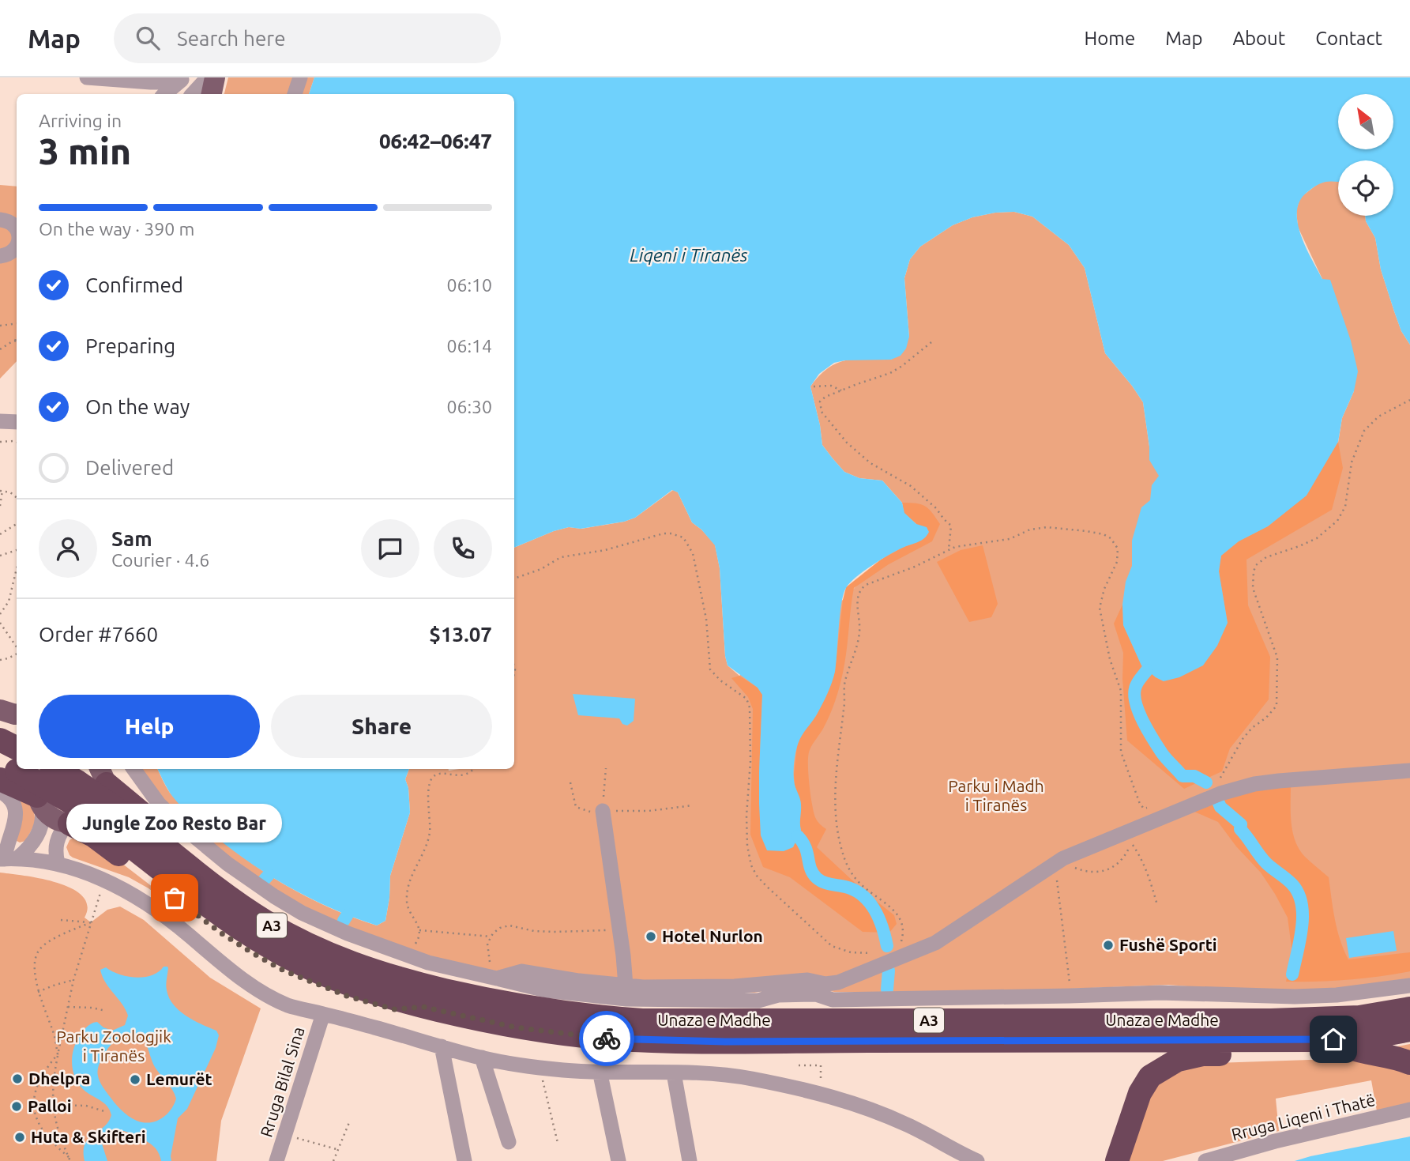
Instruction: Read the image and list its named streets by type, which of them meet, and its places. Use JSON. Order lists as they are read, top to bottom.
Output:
{
  "streets": {
    "highway": ["A3", "Unaza e Madhe"],
    "street": ["Rruga Bilal Sina", "Rruga Liqeni i Thatë"]
  },
  "water": ["Liqeni i Tiranës"],
  "parks": ["Parku i Madh i Tiranës", "Parku Zoologjik i Tiranës"],
  "places": [
    "Jungle Zoo Resto Bar",
    "Hotel Nurlon",
    "Fushë Sporti",
    "Dhelpra",
    "Lemurët",
    "Palloi",
    "Huta & Skifteri"
  ],
  "north": "top left",
  "page": {
    "header": "Map",
    "search": "Search here",
    "nav": [
      "Home",
      "Map",
      "About",
      "Contact"
    ],
    "heading": ["3 min", "Arriving in", "06:42–06:47"],
    "panel": [
      "Sam",
      "Courier · 4.6",
      "Order #7660",
      "$13.07"
    ],
    "bar": "On the way · 390 m",
    "list": [
      ["Confirmed", "06:10"],
      ["Preparing", "06:14"],
      ["On the way", "06:30"],
      "Delivered"
    ],
    "buttons": ["Help", "Share"],
    "bubble": "Jungle Zoo Resto Bar"
  }
}
